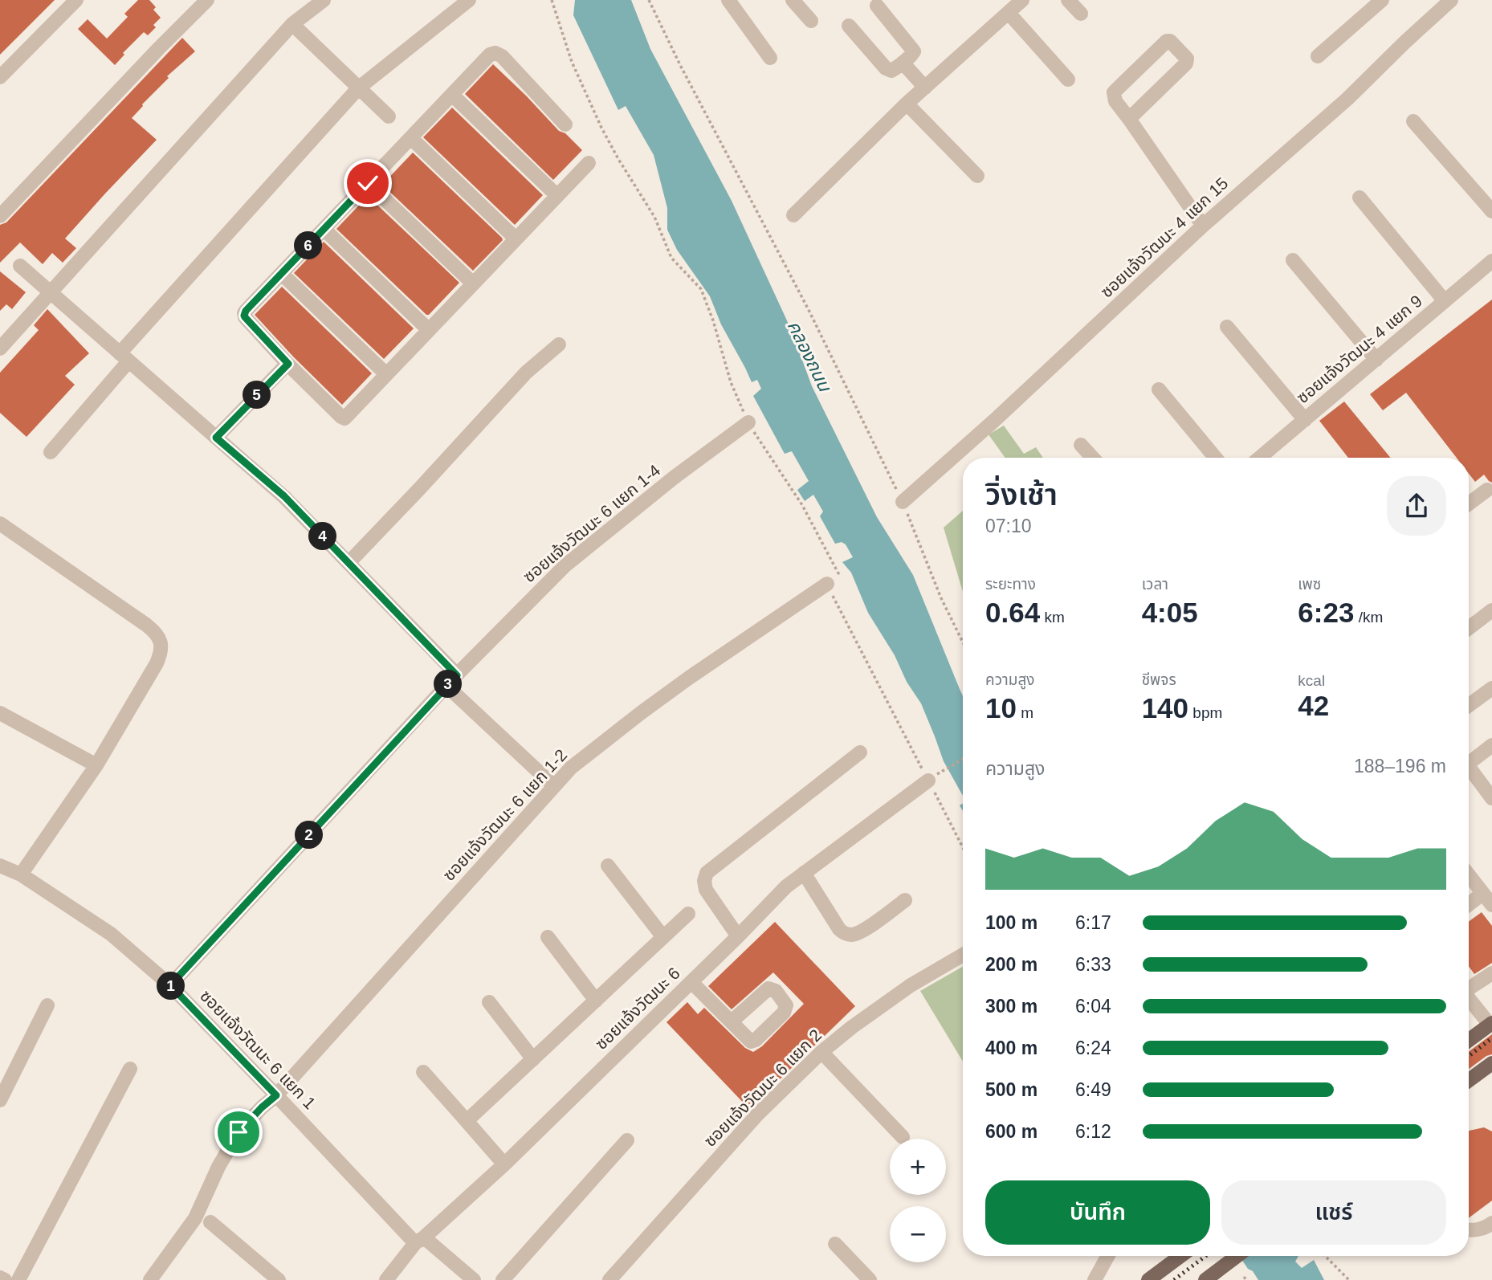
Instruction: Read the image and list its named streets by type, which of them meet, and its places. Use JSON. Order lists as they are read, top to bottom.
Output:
{
  "streets": {
    "street": [
      "ซอยแจ้งวัฒนะ 4 แยก 15",
      "ซอยแจ้งวัฒนะ 4 แยก 9",
      "ซอยแจ้งวัฒนะ 6 แยก 1-4",
      "ซอยแจ้งวัฒนะ 6 แยก 1-2",
      "ซอยแจ้งวัฒนะ 6",
      "ซอยแจ้งวัฒนะ 6 แยก 1",
      "ซอยแจ้งวัฒนะ 6 แยก 2"
    ]
  },
  "crossings": [
    ["ซอยแจ้งวัฒนะ 6 แยก 1-4", "ซอยแจ้งวัฒนะ 6 แยก 1"],
    ["ซอยแจ้งวัฒนะ 6 แยก 1-2", "ซอยแจ้งวัฒนะ 6 แยก 1"],
    ["ซอยแจ้งวัฒนะ 6", "ซอยแจ้งวัฒนะ 6 แยก 1"]
  ],
  "water": ["คลองถนน"],
  "page": {
    "pins": [
      "6",
      "5",
      "4",
      "3",
      "2",
      "1"
    ],
    "heading": ["วิ่งเช้า", "07:10"],
    "stats": [
      ["ระยะทาง", "0.64 km"],
      ["เวลา", "4:05"],
      ["เพซ", "6:23 /km"],
      ["ความสูง", "10 m"],
      ["ชีพจร", "140 bpm"],
      ["kcal", "42"]
    ],
    "chart": ["ความสูง", "188–196 m"],
    "list": [
      {
        "name": "100 m",
        "note": "6:17"
      },
      {
        "name": "200 m",
        "note": "6:33"
      },
      {
        "name": "300 m",
        "note": "6:04"
      },
      {
        "name": "400 m",
        "note": "6:24"
      },
      {
        "name": "500 m",
        "note": "6:49"
      },
      {
        "name": "600 m",
        "note": "6:12"
      }
    ],
    "map_buttons": ["+", "−"],
    "buttons": ["บันทึก", "แชร์"]
  }
}
